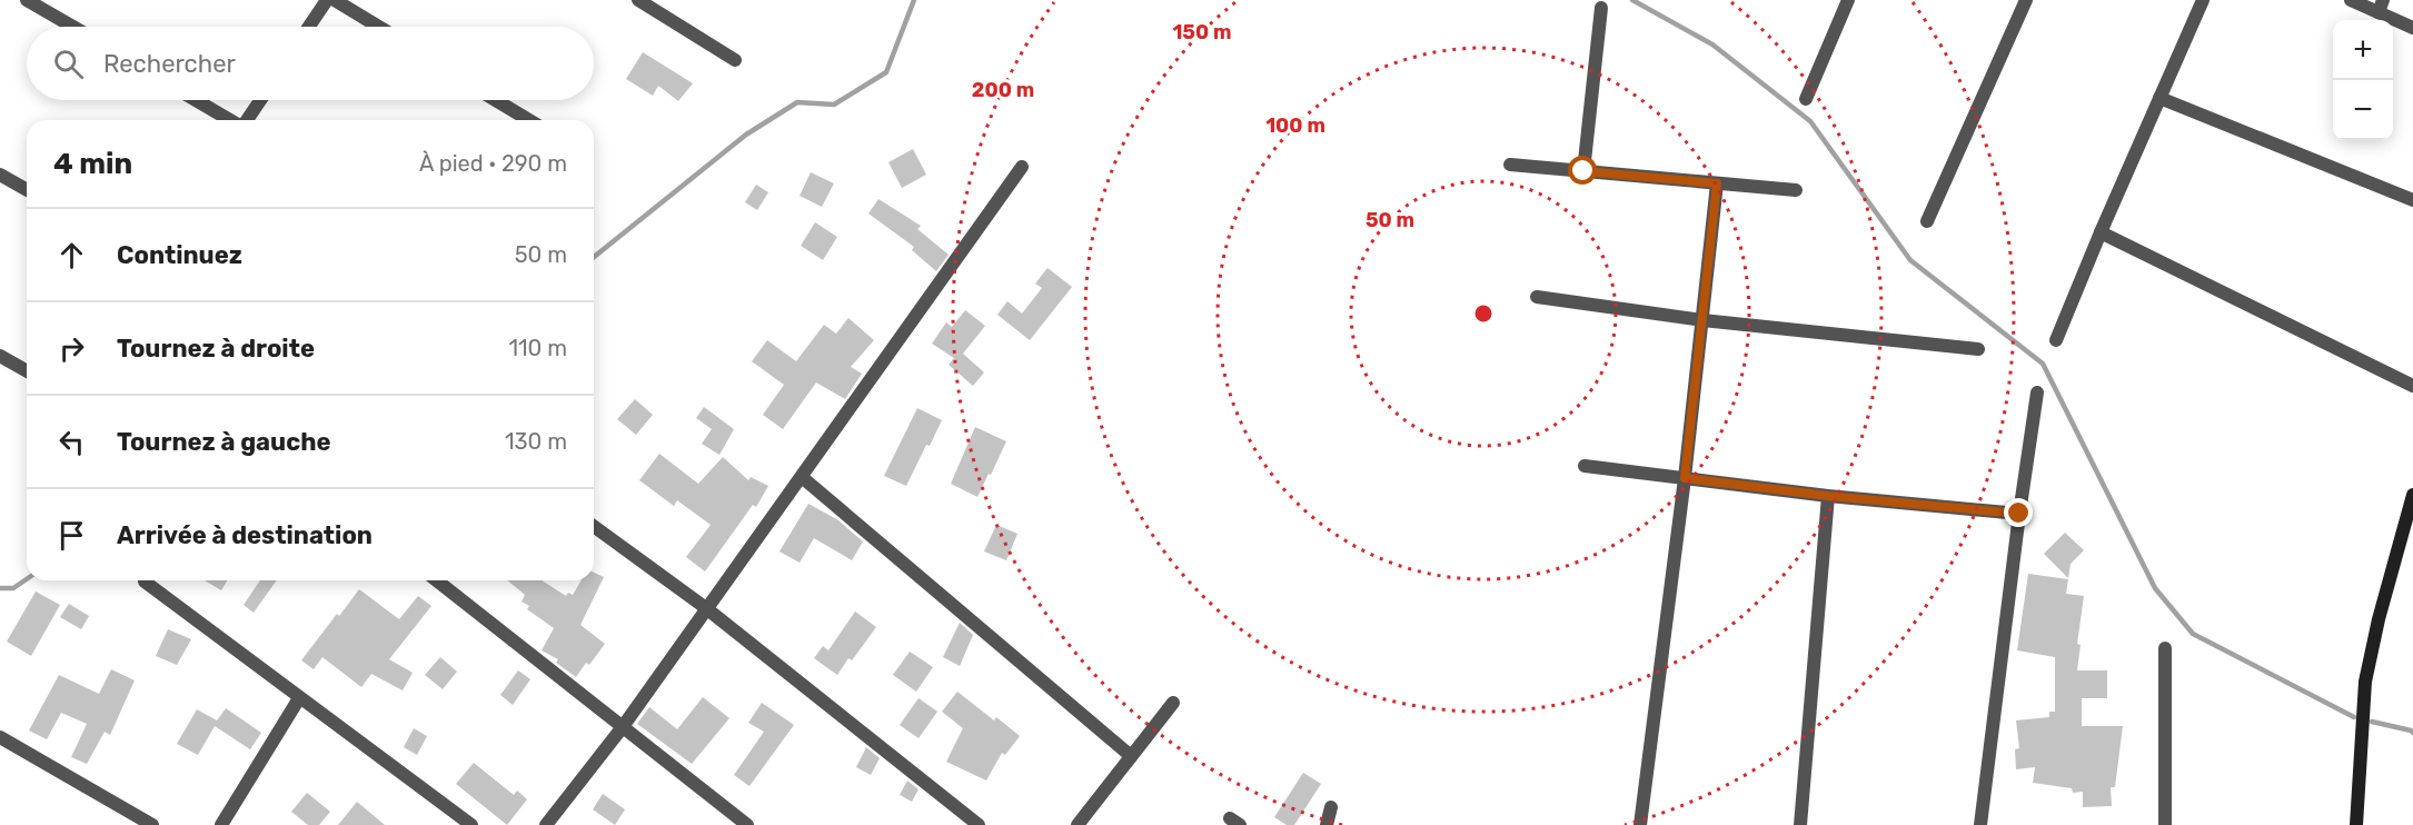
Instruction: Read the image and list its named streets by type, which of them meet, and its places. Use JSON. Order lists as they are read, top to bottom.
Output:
{
  "page": {
    "map_buttons": ["+", "−"],
    "search": "Rechercher",
    "heading": ["4 min", "À pied · 290 m"],
    "list": [
      ["Continuez", "50 m"],
      ["Tournez à droite", "110 m"],
      ["Tournez à gauche", "130 m"],
      "Arrivée à destination"
    ]
  },
  "rings": [
    "150 m",
    "200 m",
    "100 m",
    "50 m"
  ]
}
